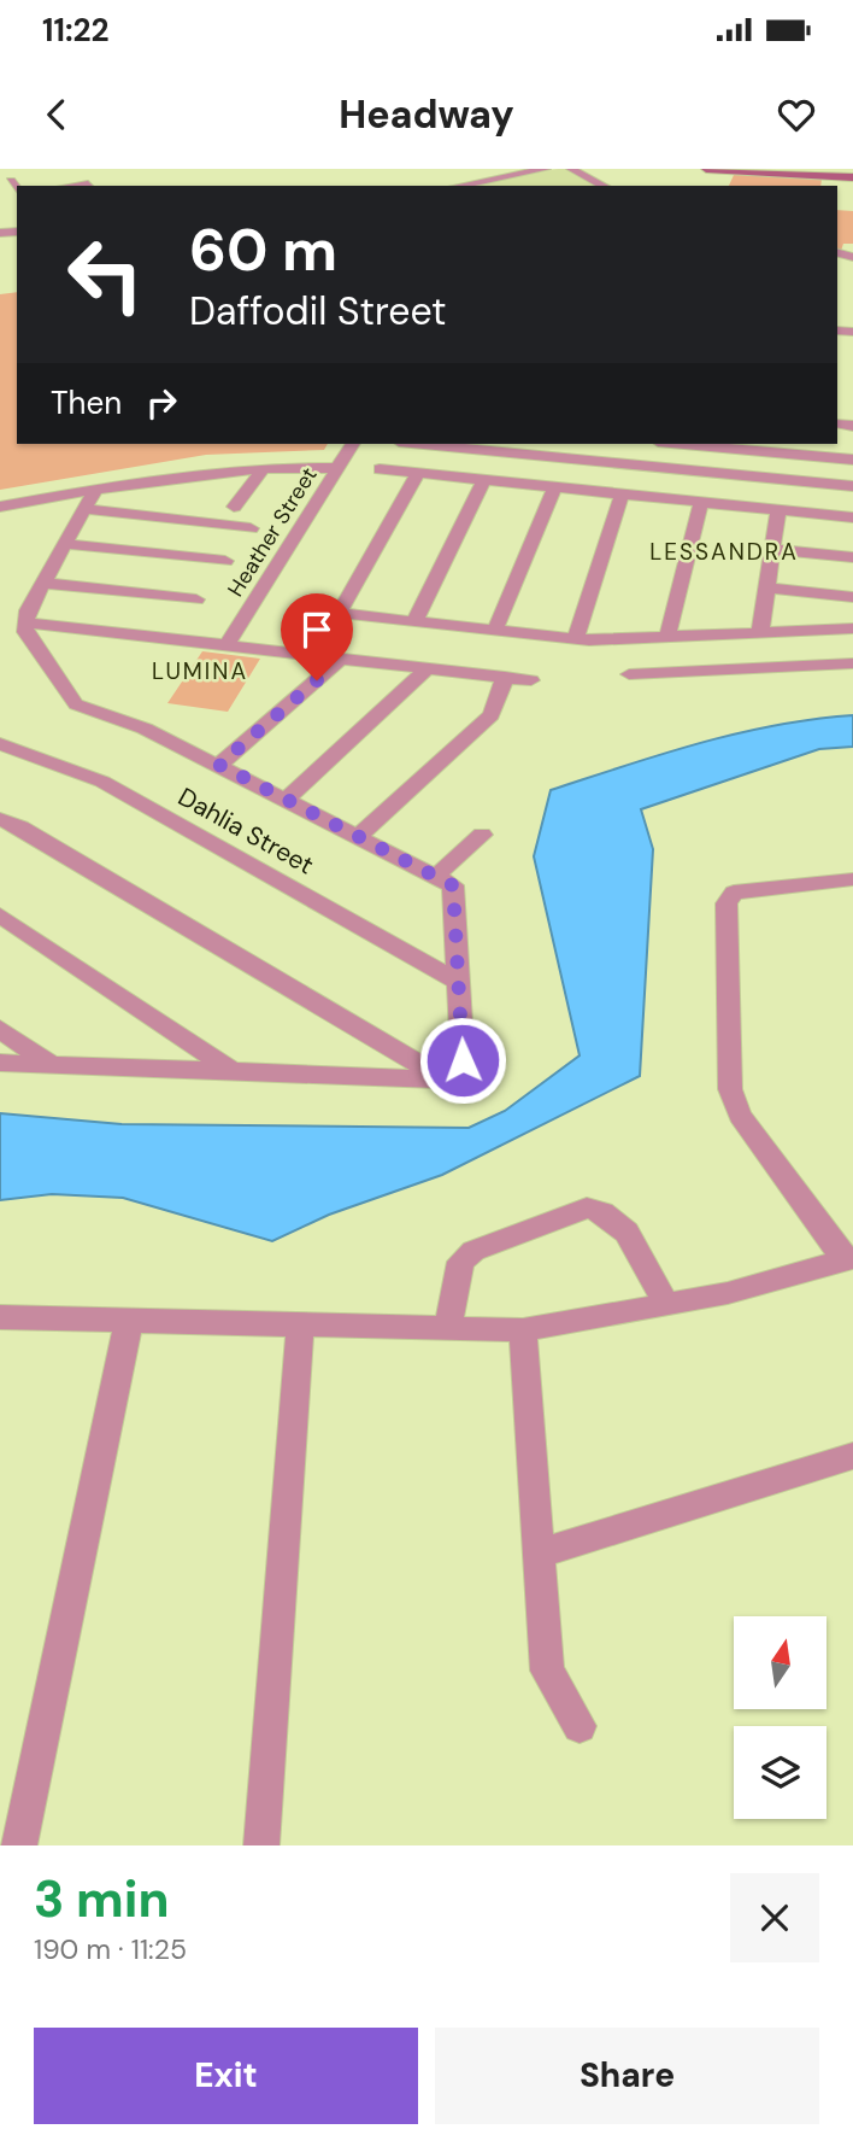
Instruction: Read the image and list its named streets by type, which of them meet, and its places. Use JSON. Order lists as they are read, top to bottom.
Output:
{
  "streets": {
    "street": ["Heather Street", "Dahlia Street"]
  },
  "districts": ["LESSANDRA", "LUMINA"],
  "north": "top",
  "page": {
    "status": "11:22",
    "header": "Headway",
    "turn": ["60 m", "Daffodil Street"],
    "then": "Then",
    "heading": ["3 min", "190 m · 11:25"],
    "buttons": ["Exit", "Share"]
  }
}
